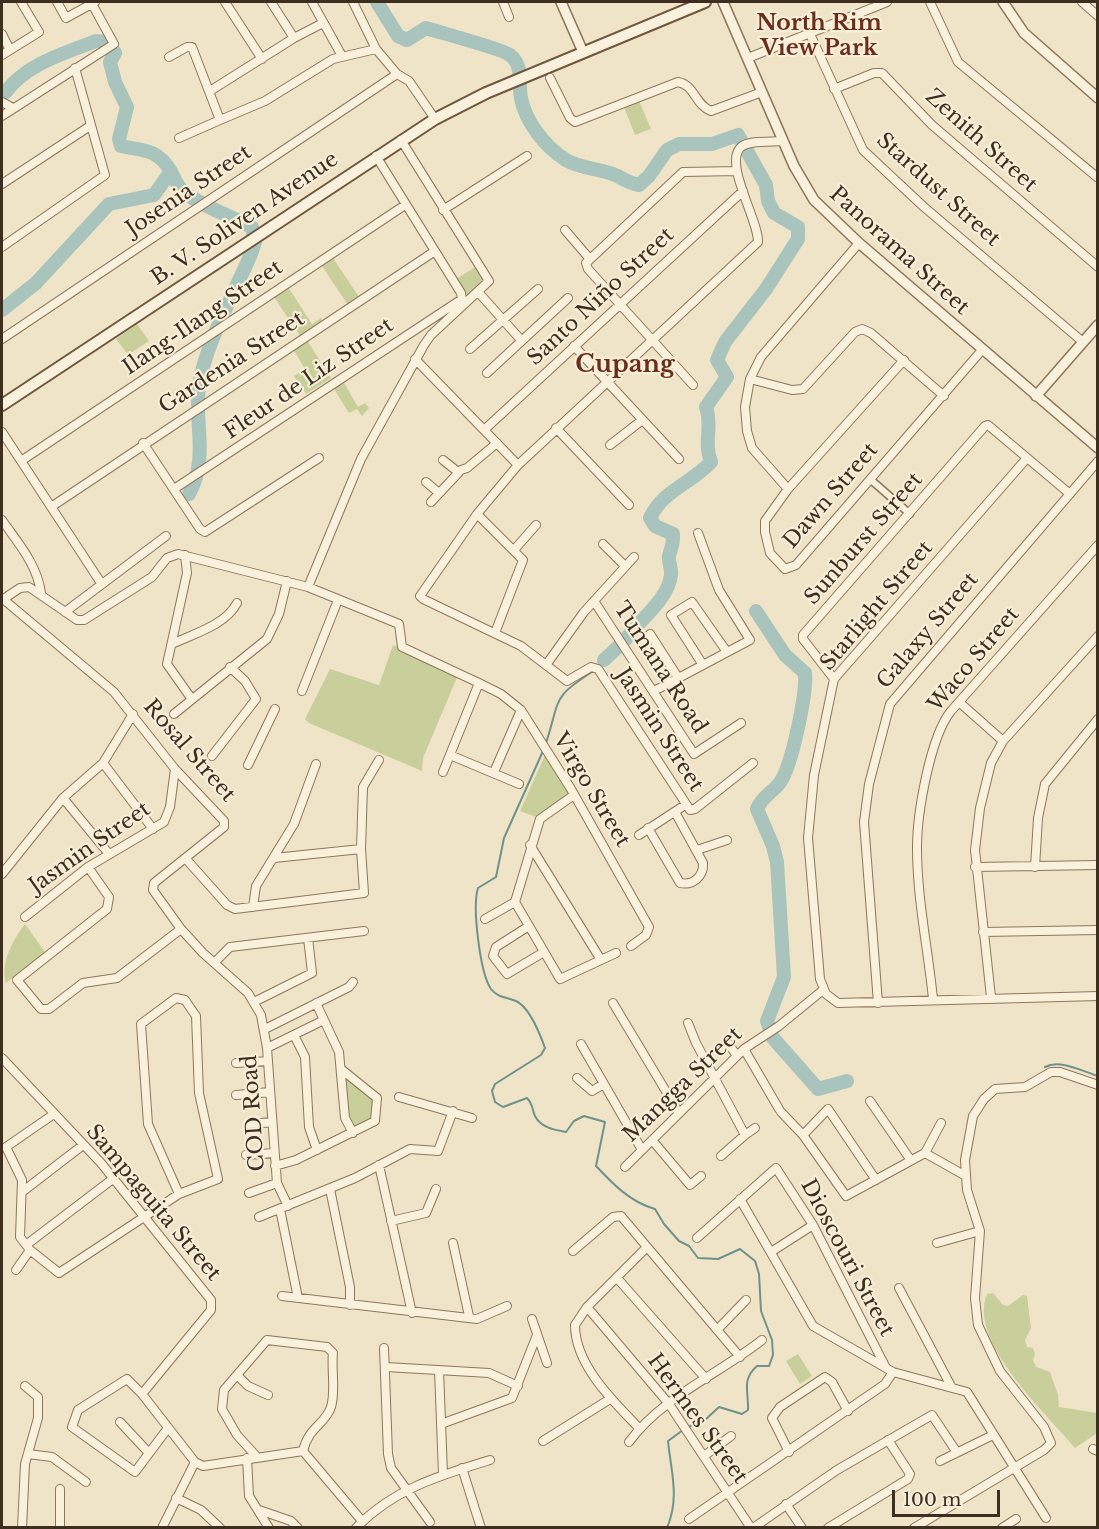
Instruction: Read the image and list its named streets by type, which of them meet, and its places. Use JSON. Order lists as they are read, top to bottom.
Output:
{
  "streets": {
    "main road": ["B. V. Soliven Avenue"],
    "street": [
      "Zenith Street",
      "Stardust Street",
      "Josenia Street",
      "Panorama Street",
      "Santo Niño Street",
      "Ilang-Ilang Street",
      "Gardenia Street",
      "Fleur de Liz Street",
      "Dawn Street",
      "Sunburst Street",
      "Starlight Street",
      "Galaxy Street",
      "Waco Street",
      "Tumana Road",
      "Jasmin Street",
      "Rosal Street",
      "Virgo Street",
      "Mangga Street",
      "COD Road",
      "Sampaguita Street",
      "Dioscouri Street",
      "Hermes Street"
    ]
  },
  "crossings": [
    ["Zenith Street", "Stardust Street"],
    ["Panorama Street", "Dawn Street"],
    ["Gardenia Street", "Fleur de Liz Street"],
    ["Sunburst Street", "Starlight Street"],
    ["Starlight Street", "Mangga Street"],
    ["Jasmin Street", "Rosal Street"],
    ["Rosal Street", "COD Road"]
  ],
  "districts": ["North Rim View Park", "Cupang"],
  "scale_bar": "100 m"
}
